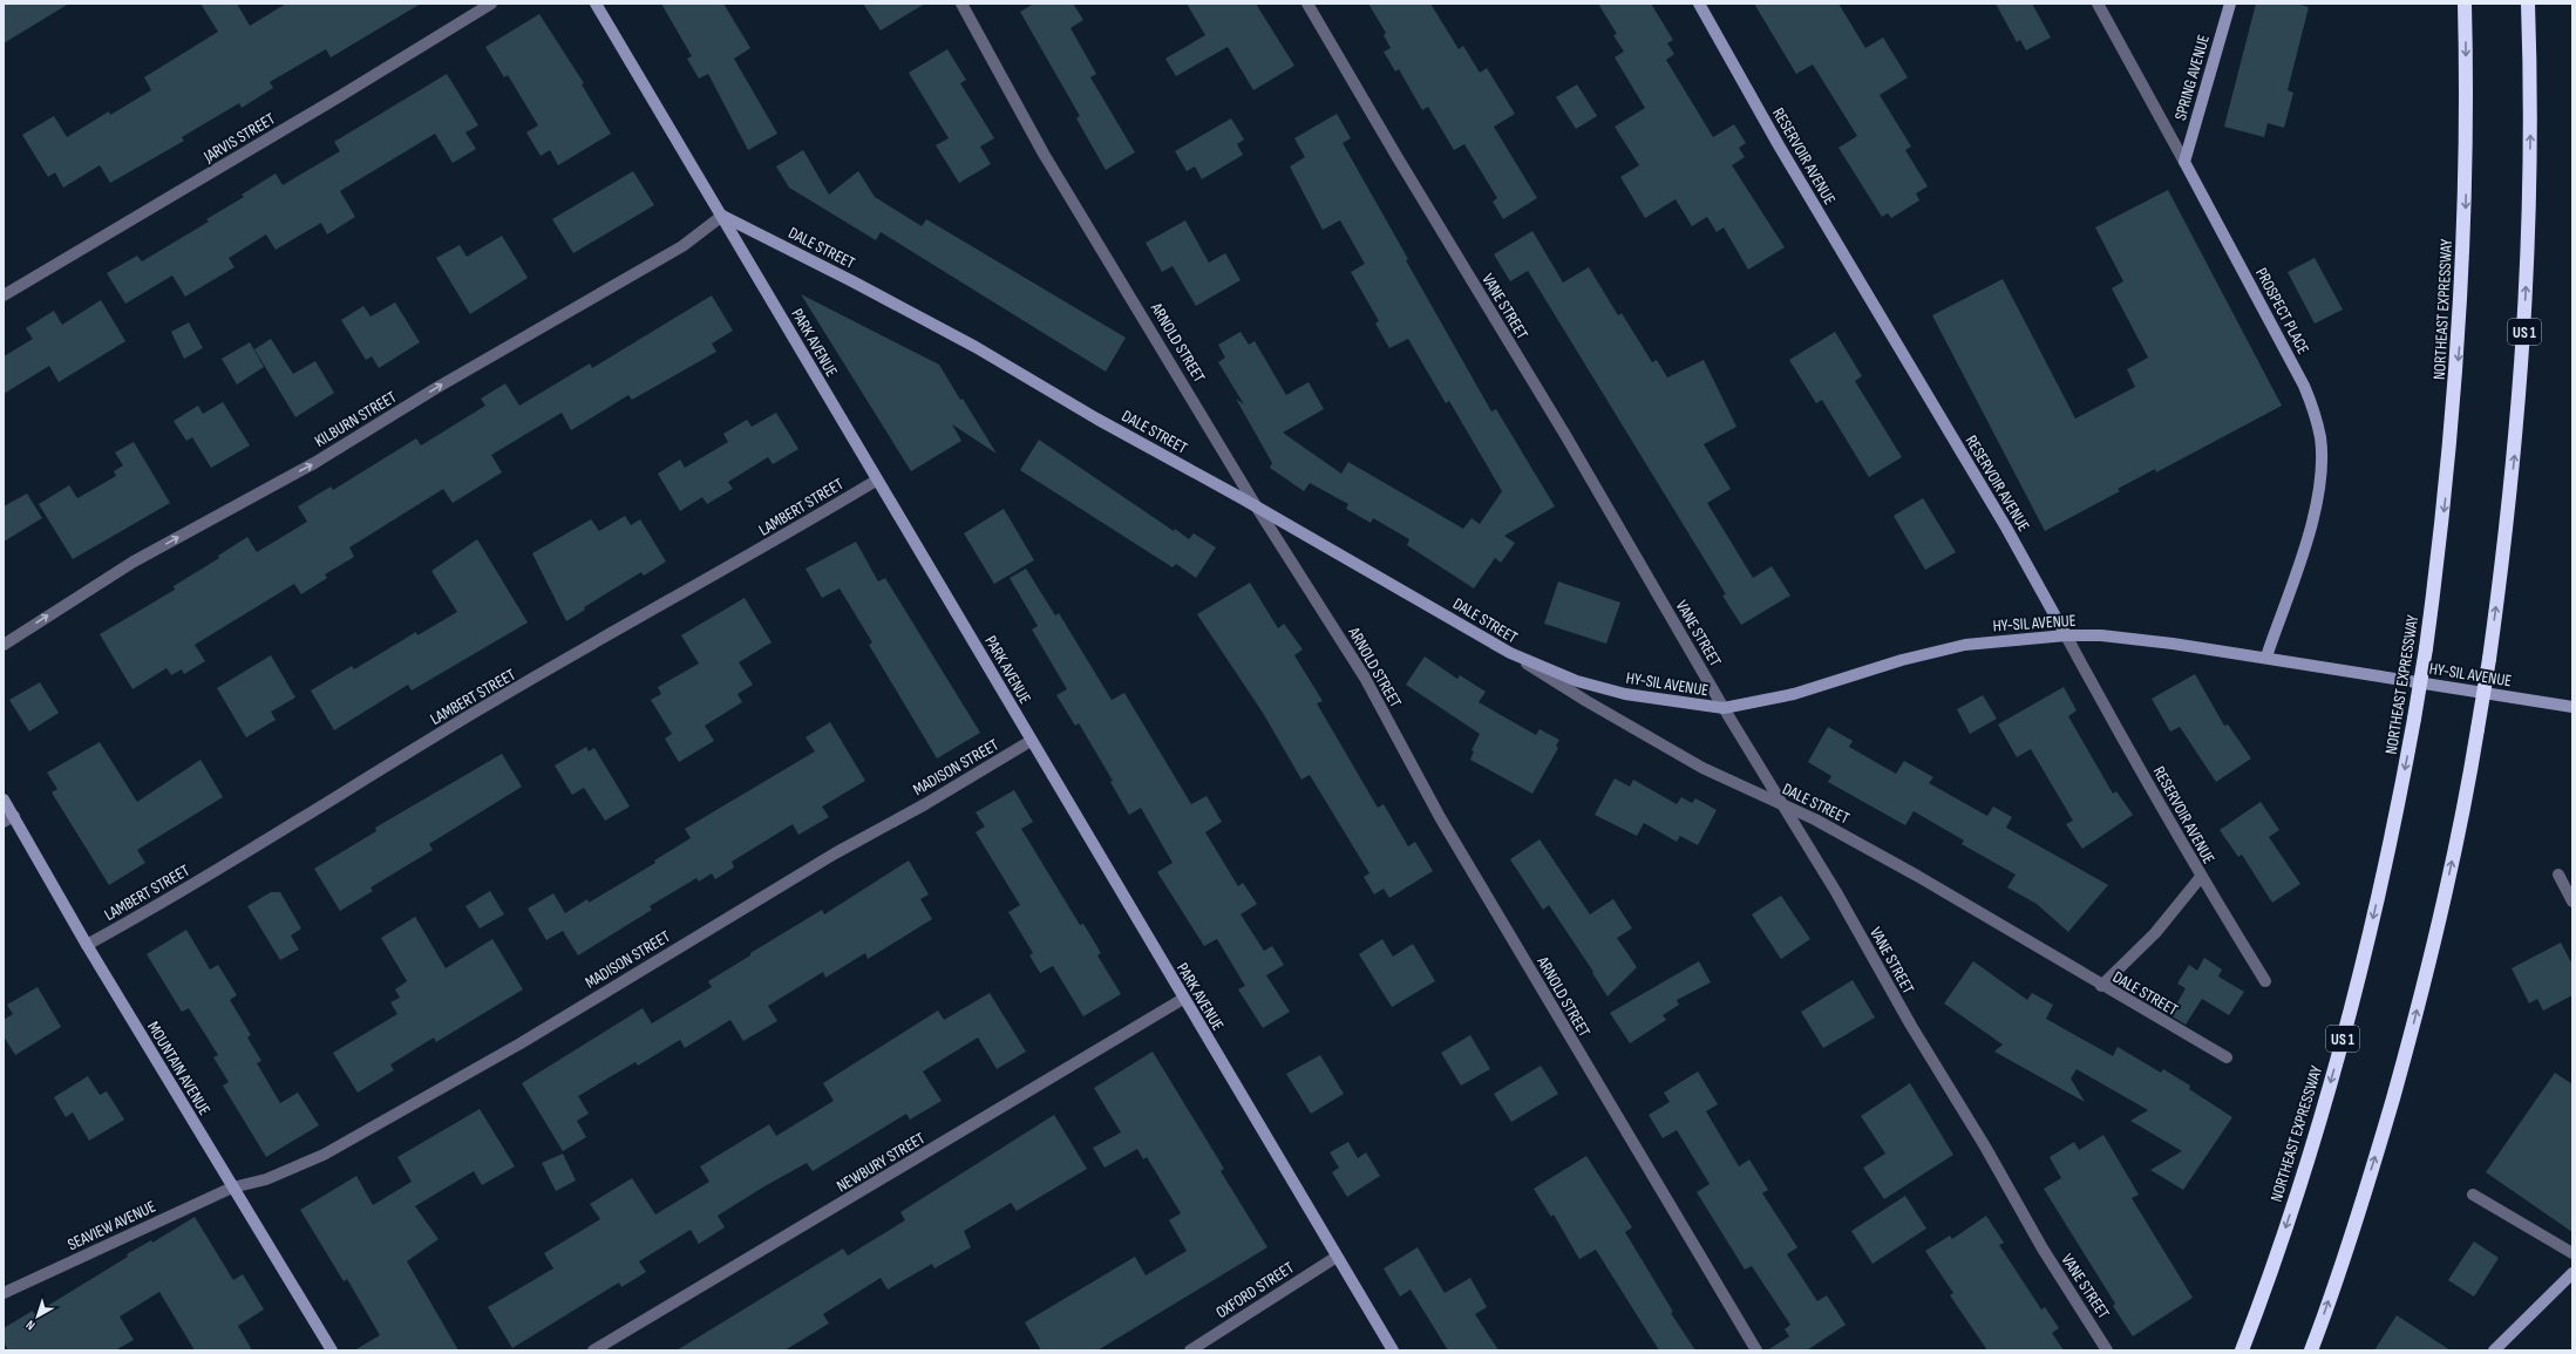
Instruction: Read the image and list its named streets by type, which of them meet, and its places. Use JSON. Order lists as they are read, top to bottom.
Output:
{
  "streets": {
    "highway": ["NORTHEAST EXPRESSWAY", "US 1"],
    "street": [
      "SPRING AVENUE",
      "JARVIS STREET",
      "RESERVOIR AVENUE",
      "DALE STREET",
      "VANE STREET",
      "PROSPECT PLACE",
      "PARK AVENUE",
      "ARNOLD STREET",
      "KILBURN STREET",
      "LAMBERT STREET",
      "HY-SIL AVENUE",
      "MADISON STREET",
      "MOUNTAIN AVENUE",
      "NEWBURY STREET",
      "SEAVIEW AVENUE",
      "OXFORD STREET"
    ]
  },
  "crossings": [
    ["SPRING AVENUE", "PROSPECT PLACE"],
    ["RESERVOIR AVENUE", "HY-SIL AVENUE"],
    ["DALE STREET", "VANE STREET"],
    ["DALE STREET", "PARK AVENUE"],
    ["DALE STREET", "ARNOLD STREET"],
    ["DALE STREET", "KILBURN STREET"],
    ["DALE STREET", "HY-SIL AVENUE"],
    ["VANE STREET", "HY-SIL AVENUE"],
    ["PROSPECT PLACE", "HY-SIL AVENUE"],
    ["PARK AVENUE", "KILBURN STREET"],
    ["PARK AVENUE", "LAMBERT STREET"],
    ["PARK AVENUE", "MADISON STREET"],
    ["PARK AVENUE", "NEWBURY STREET"],
    ["PARK AVENUE", "OXFORD STREET"],
    ["LAMBERT STREET", "MOUNTAIN AVENUE"],
    ["MADISON STREET", "MOUNTAIN AVENUE"],
    ["MADISON STREET", "SEAVIEW AVENUE"],
    ["MOUNTAIN AVENUE", "SEAVIEW AVENUE"]
  ],
  "one_way": ["KILBURN STREET"],
  "north": "bottom left"
}
